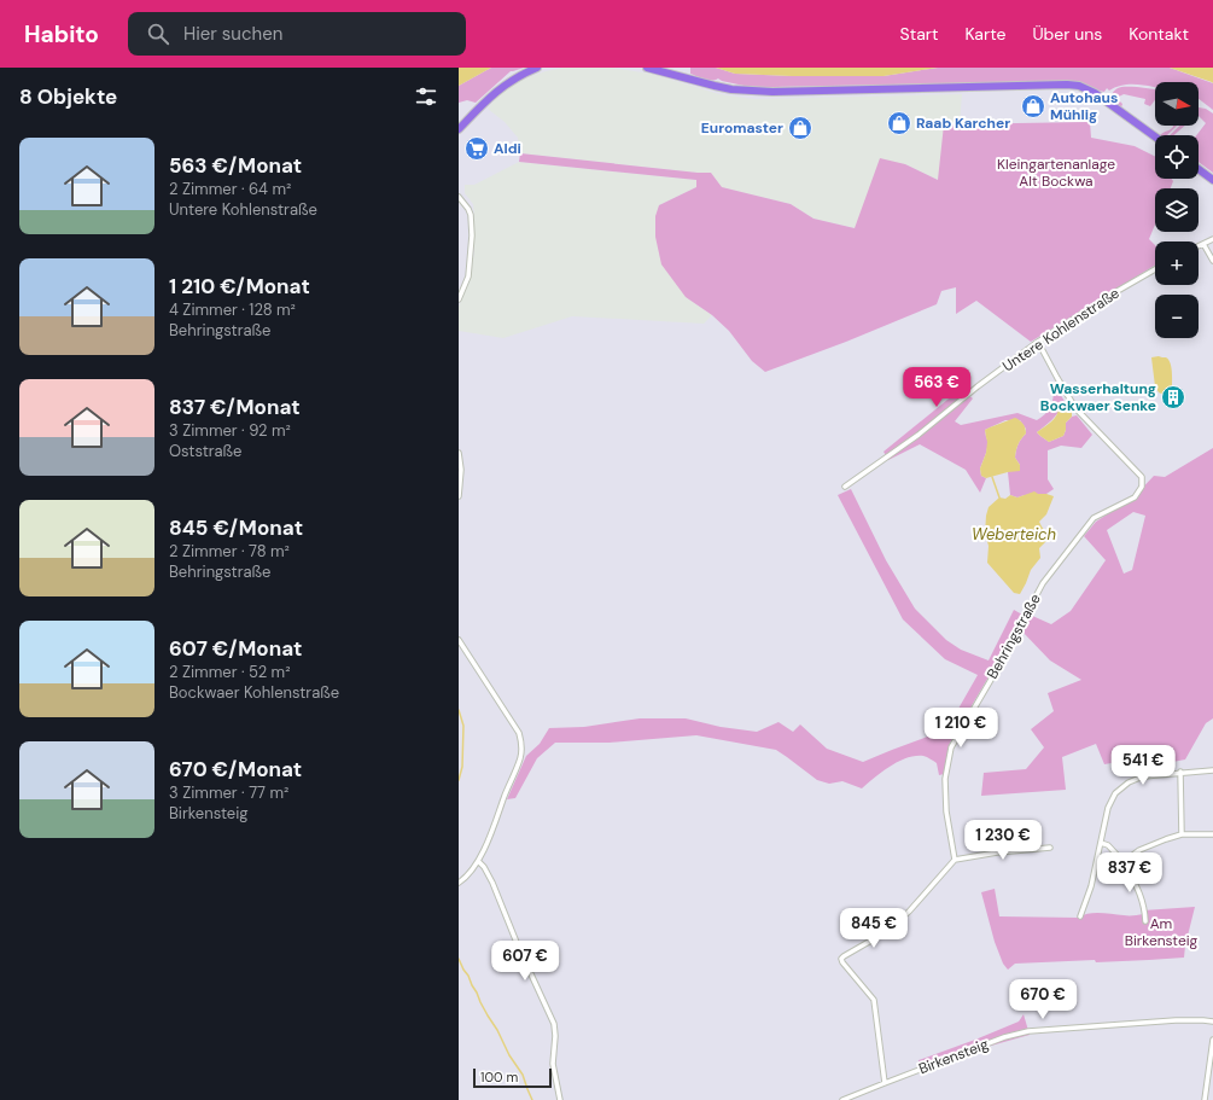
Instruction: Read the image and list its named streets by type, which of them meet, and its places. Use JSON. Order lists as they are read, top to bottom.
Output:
{
  "streets": {
    "street": ["Untere Kohlenstraße", "Behringstraße", "Birkensteig"]
  },
  "crossings": [
    ["Untere Kohlenstraße", "Behringstraße"]
  ],
  "water": ["Weberteich"],
  "parks": ["Kleingartenanlage Alt Bockwa", "Am Birkensteig"],
  "places": {
    "shop": ["Autohaus Mühlig", "Raab Karcher", "Euromaster"],
    "supermarket": ["Aldi"],
    "building": ["Wasserhaltung Bockwaer Senke"]
  },
  "scale_bar": "100 m",
  "north": "right",
  "page": {
    "header": "Habito",
    "search": "Hier suchen",
    "nav": [
      "Start",
      "Karte",
      "Über uns",
      "Kontakt"
    ],
    "heading": "8 Objekte",
    "map_buttons": ["+", "−"],
    "list": [
      {
        "name": "563 €/Monat",
        "note": "2 Zimmer · 64 m² · Untere Kohlenstraße"
      },
      {
        "name": "1 210 €/Monat",
        "note": "4 Zimmer · 128 m² · Behringstraße"
      },
      {
        "name": "837 €/Monat",
        "note": "3 Zimmer · 92 m² · Oststraße"
      },
      {
        "name": "845 €/Monat",
        "note": "2 Zimmer · 78 m² · Behringstraße"
      },
      {
        "name": "607 €/Monat",
        "note": "2 Zimmer · 52 m² · Bockwaer Kohlenstraße"
      },
      {
        "name": "670 €/Monat",
        "note": "3 Zimmer · 77 m² · Birkensteig"
      }
    ],
    "price": [
      "563 €",
      "1 210 €",
      "541 €",
      "1 230 €",
      "837 €",
      "845 €",
      "607 €",
      "670 €"
    ],
    "scale": "100 m"
  }
}
